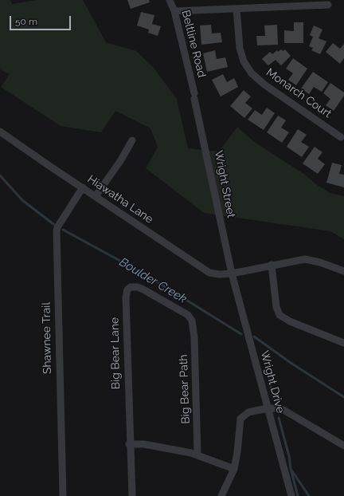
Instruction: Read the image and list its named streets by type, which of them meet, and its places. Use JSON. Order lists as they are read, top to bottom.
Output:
{
  "streets": {
    "street": [
      "Beltline Road",
      "Monarch Court",
      "Wright Street",
      "Hiawatha Lane",
      "Shawnee Trail",
      "Big Bear Lane",
      "Wright Drive",
      "Big Bear Path"
    ]
  },
  "crossings": [
    ["Beltline Road", "Wright Street"],
    ["Wright Street", "Hiawatha Lane"],
    ["Wright Street", "Wright Drive"],
    ["Hiawatha Lane", "Shawnee Trail"],
    ["Hiawatha Lane", "Wright Drive"],
    ["Big Bear Lane", "Big Bear Path"]
  ],
  "water": ["Boulder Creek"],
  "scale_bar": "50 m"
}
